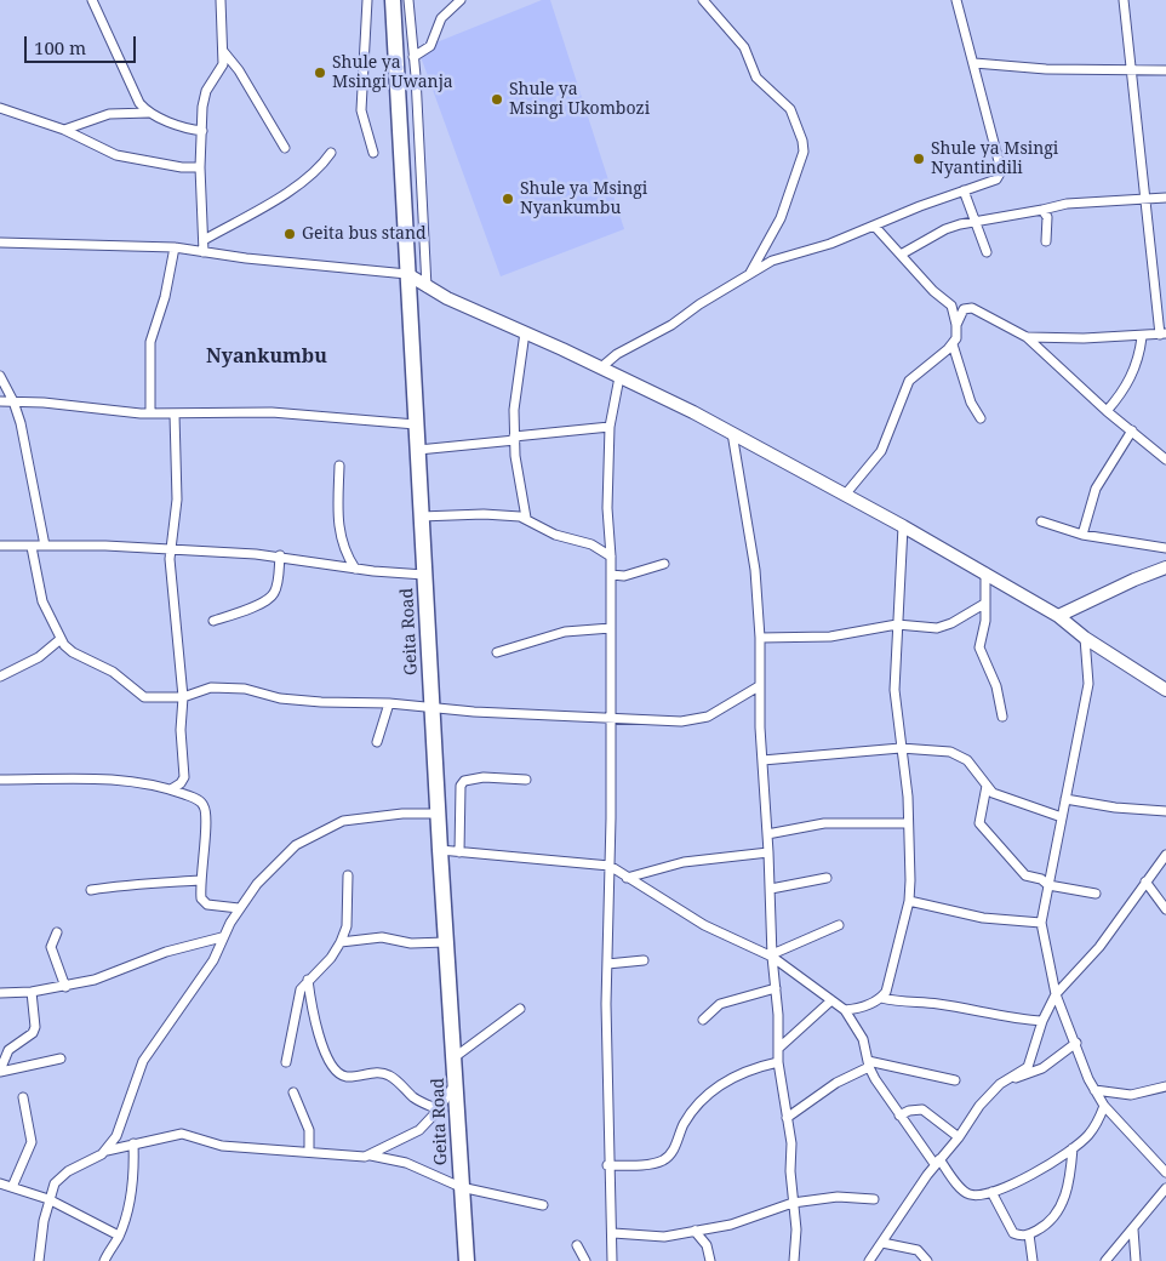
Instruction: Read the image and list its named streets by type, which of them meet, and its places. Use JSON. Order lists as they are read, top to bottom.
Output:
{
  "streets": {
    "highway": ["Geita Road"]
  },
  "districts": ["Nyankumbu"],
  "places": [
    "Shule ya Msingi Uwanja",
    "Shule ya Msingi Ukombozi",
    "Shule ya Msingi Nyantindili",
    "Shule ya Msingi Nyankumbu",
    "Geita bus stand"
  ],
  "scale_bar": "100 m"
}
